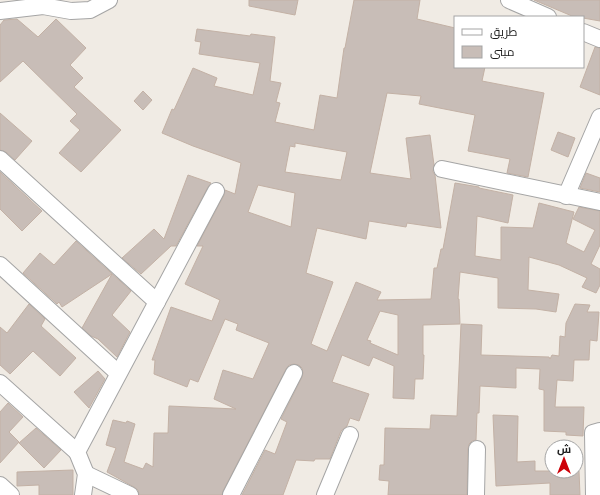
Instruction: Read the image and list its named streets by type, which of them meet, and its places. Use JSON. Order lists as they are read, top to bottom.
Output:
{
  "legend": ["طريق", "مبنى"],
  "north": "top"
}
